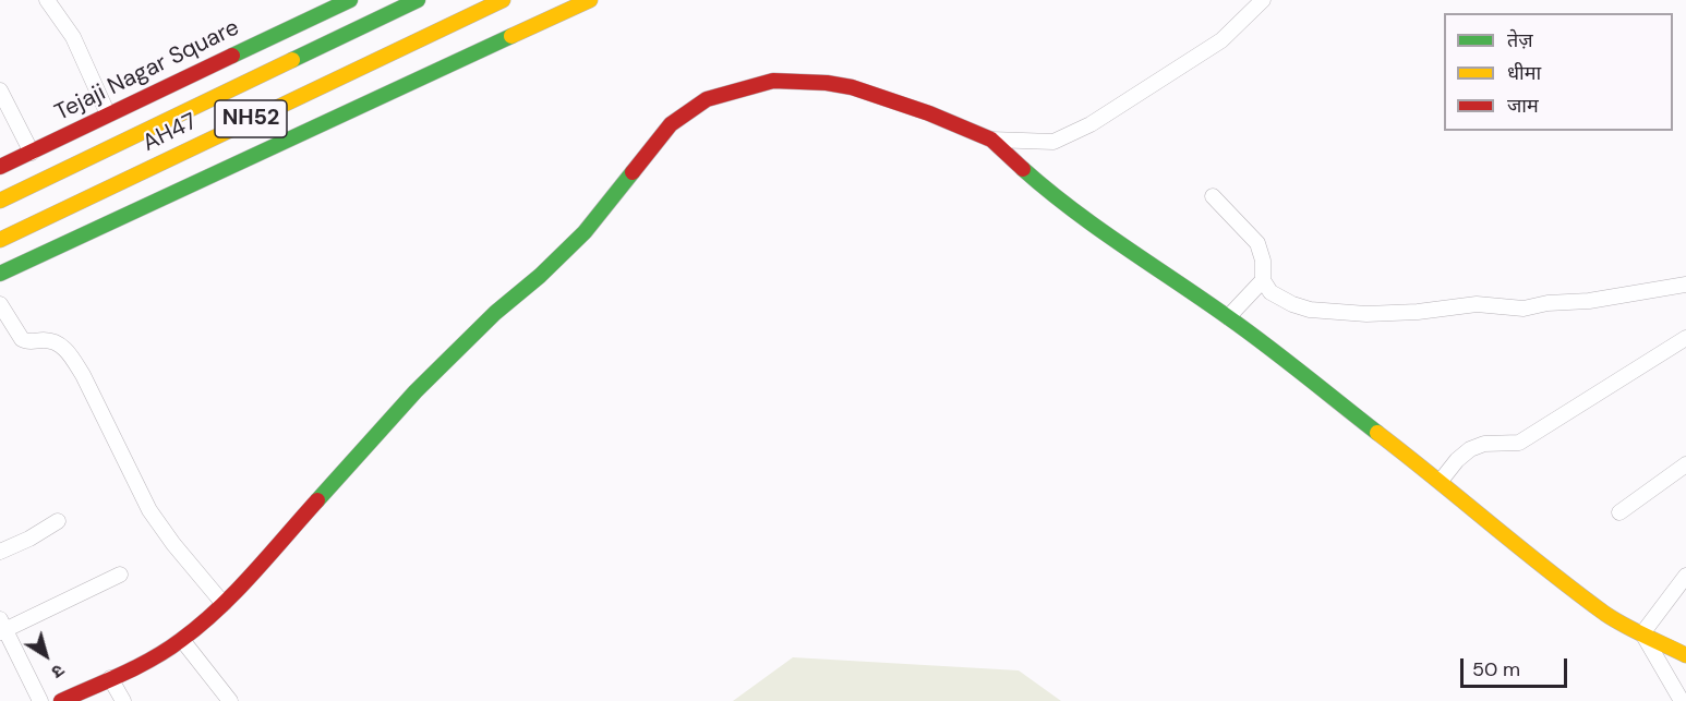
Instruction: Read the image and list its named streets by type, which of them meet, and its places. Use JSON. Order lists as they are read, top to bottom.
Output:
{
  "streets": {
    "main road": ["Tejaji Nagar Square", "NH52", "AH47"]
  },
  "legend": ["तेज़", "धीमा", "जाम"],
  "scale_bar": "50 m",
  "north": "bottom right"
}
